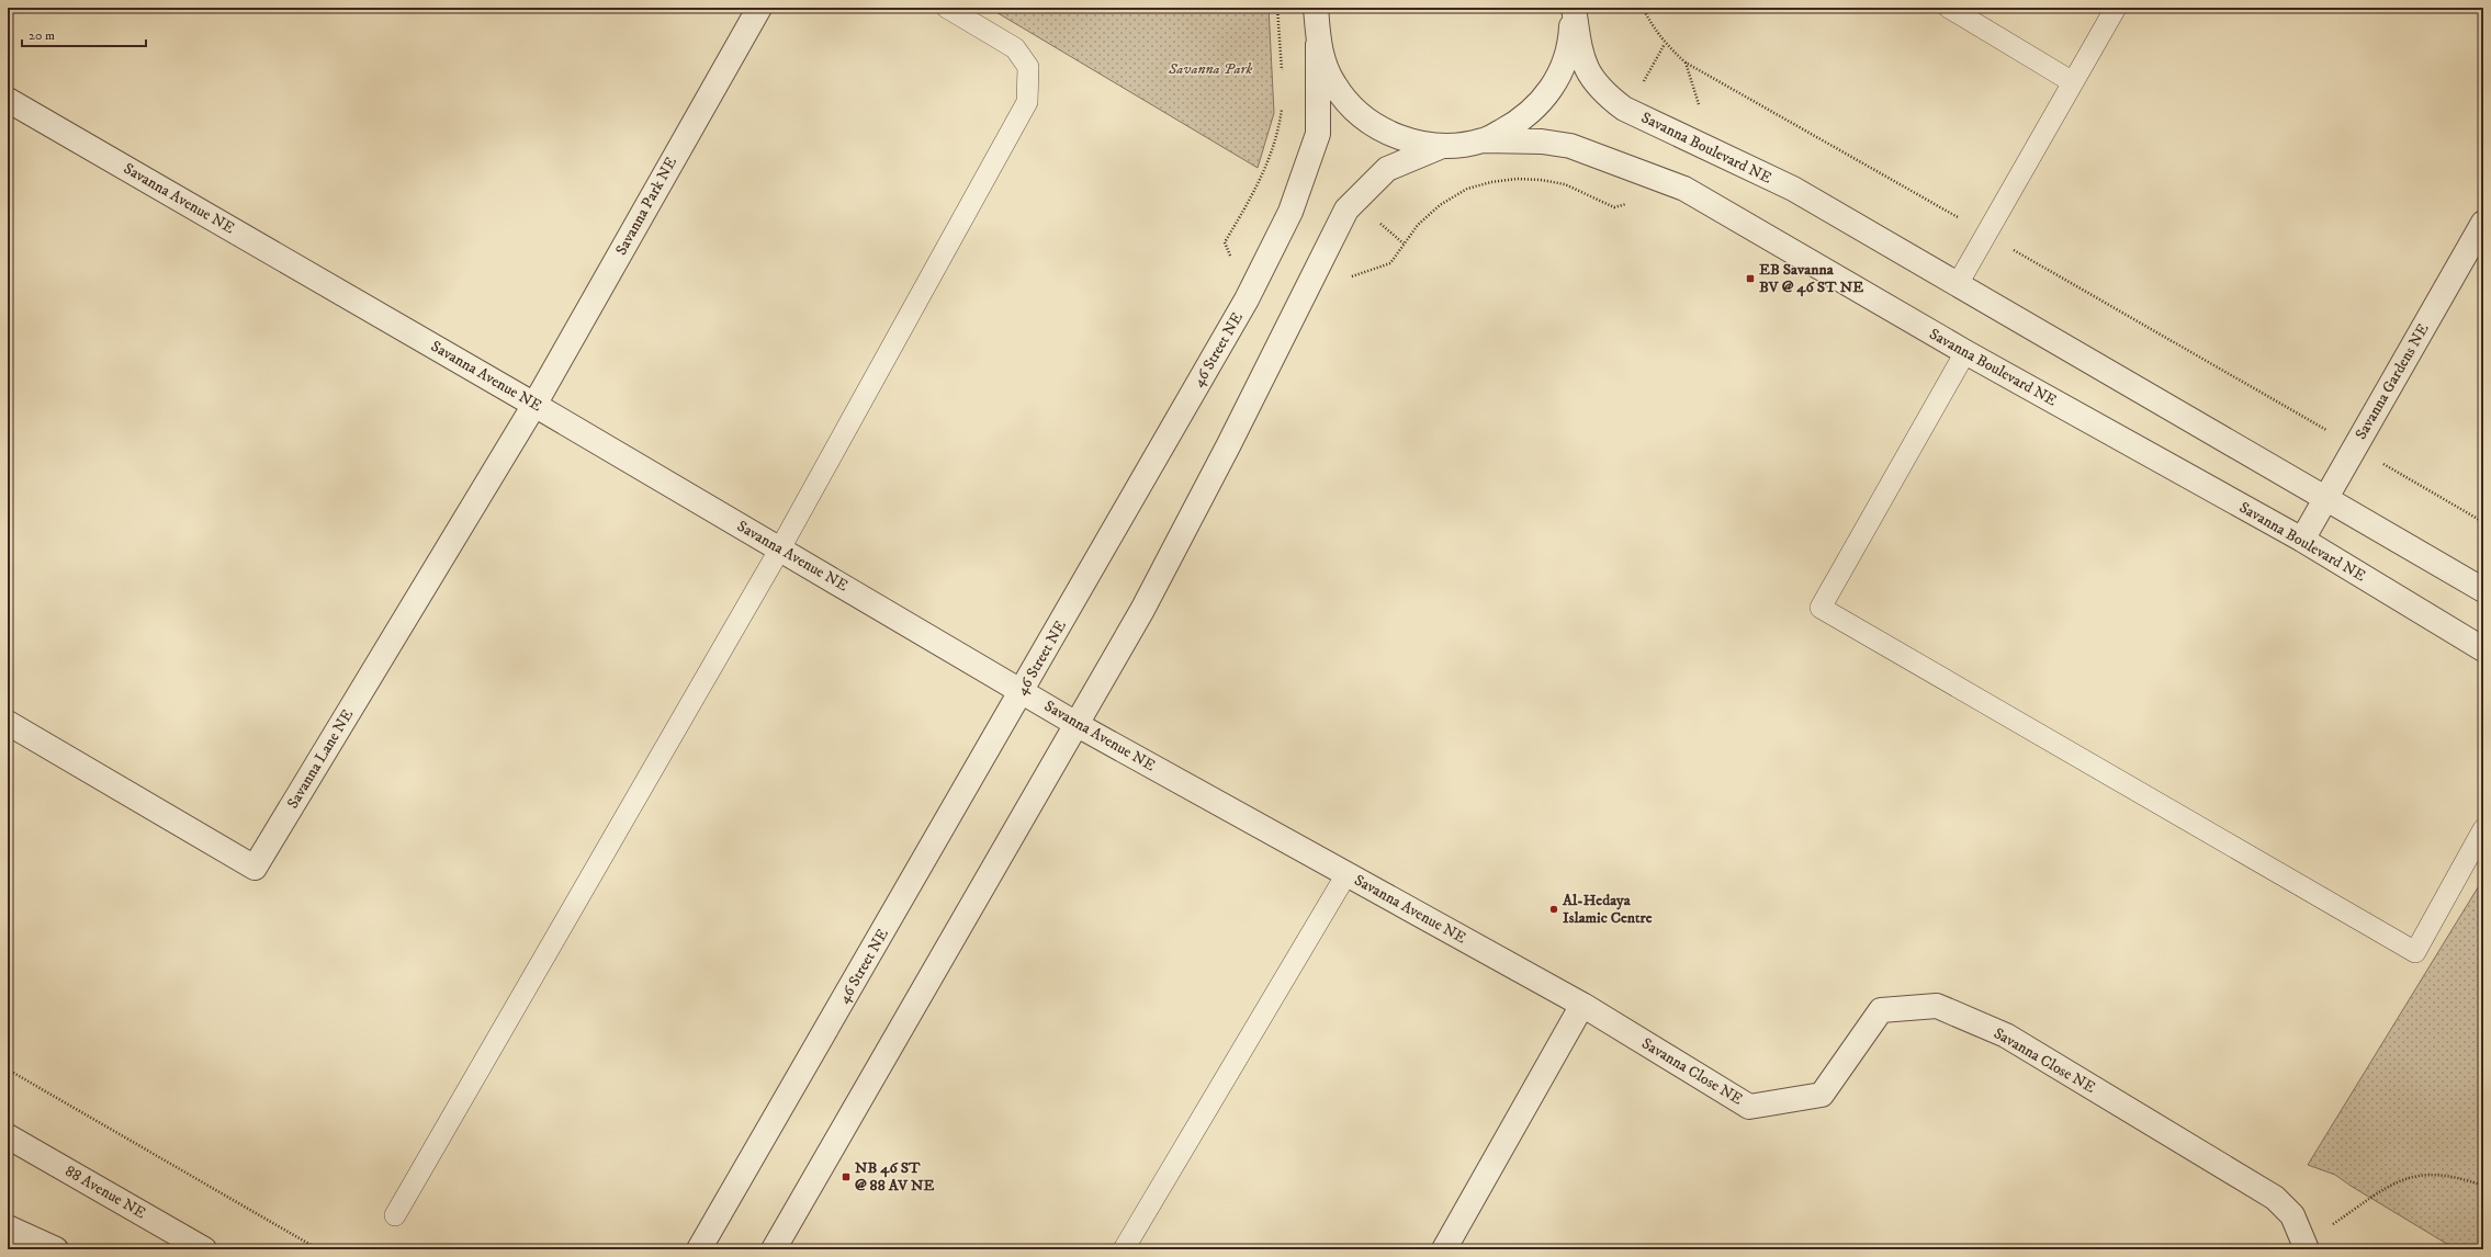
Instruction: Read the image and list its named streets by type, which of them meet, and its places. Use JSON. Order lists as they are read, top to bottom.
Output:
{
  "streets": {
    "street": [
      "Savanna Boulevard NE",
      "Savanna Avenue NE",
      "Savanna Park NE",
      "46 Street NE",
      "Savanna Gardens NE",
      "Savanna Lane NE",
      "Savanna Close NE",
      "88 Avenue NE"
    ]
  },
  "crossings": [
    ["Savanna Boulevard NE", "Savanna Gardens NE"],
    ["Savanna Avenue NE", "Savanna Park NE"],
    ["Savanna Avenue NE", "46 Street NE"],
    ["Savanna Avenue NE", "Savanna Lane NE"],
    ["Savanna Avenue NE", "Savanna Close NE"],
    ["Savanna Park NE", "Savanna Lane NE"]
  ],
  "parks": ["Savanna Park"],
  "places": {
    "transit": ["EB Savanna BV @ 46 ST NE", "NB 46 ST @ 88 AV NE"],
    "other": ["Al-Hedaya Islamic Centre"]
  },
  "scale_bar": "20 m"
}
